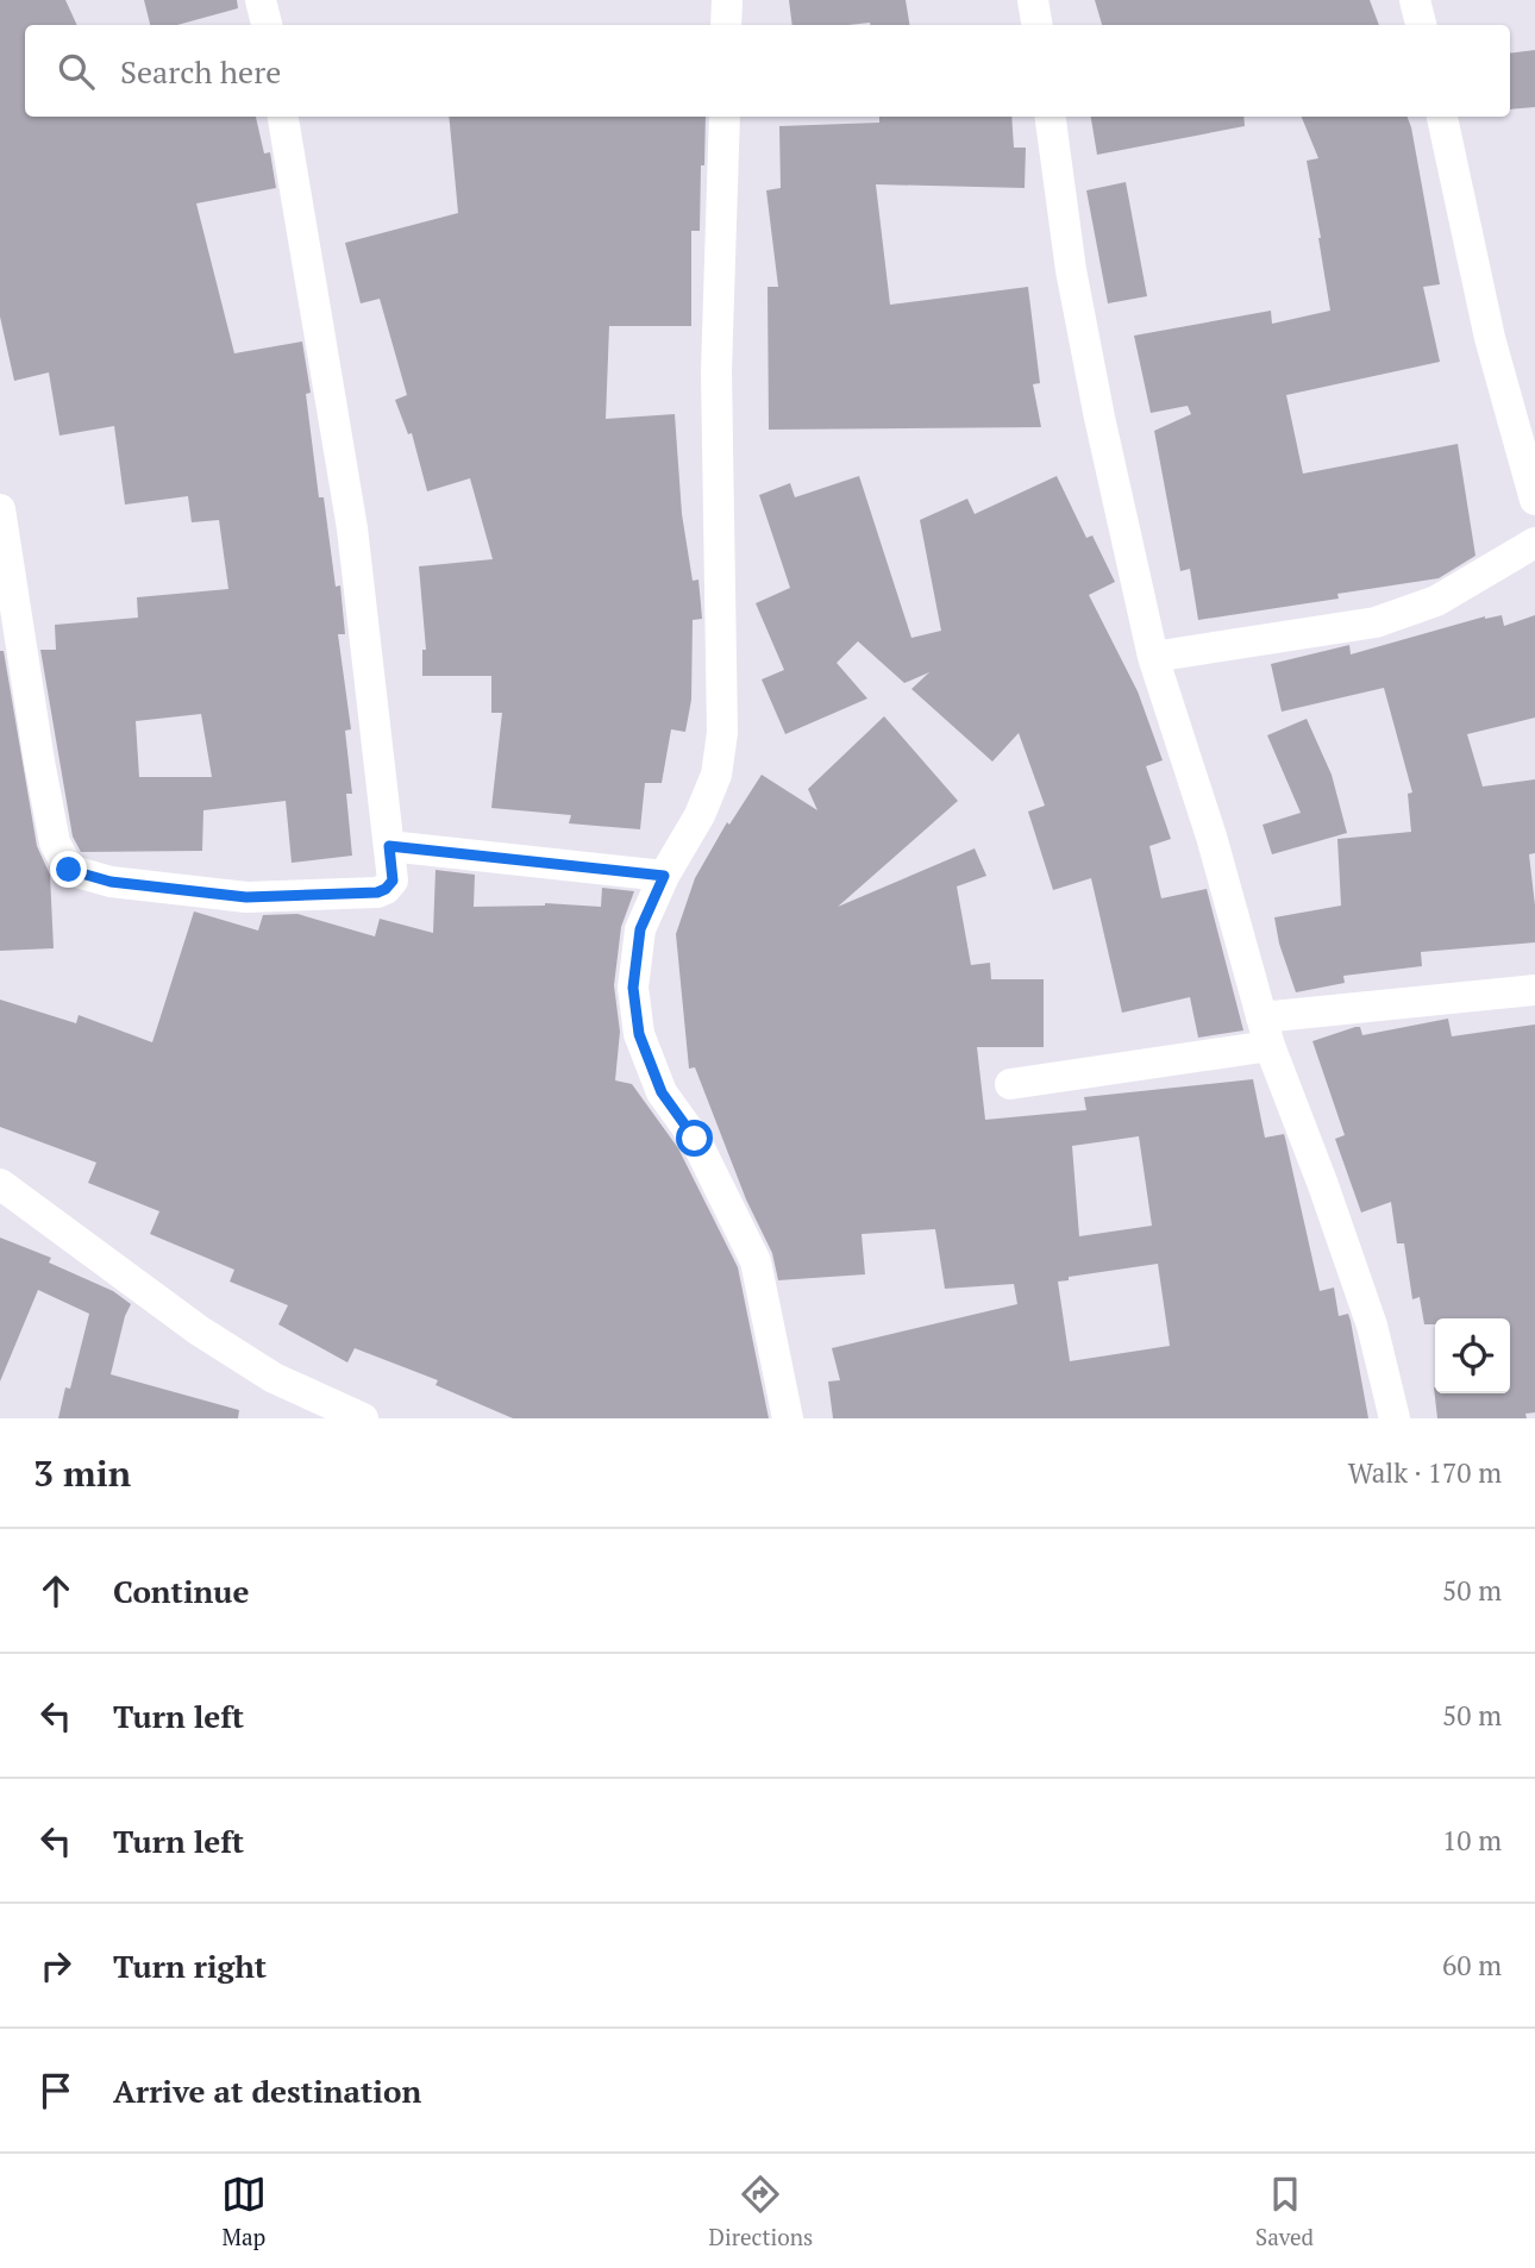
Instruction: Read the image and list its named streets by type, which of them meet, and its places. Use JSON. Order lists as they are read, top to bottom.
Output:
{
  "page": {
    "search": "Search here",
    "heading": ["3 min", "Walk · 170 m"],
    "list": [
      ["Continue", "50 m"],
      ["Turn left", "50 m"],
      ["Turn left", "10 m"],
      ["Turn right", "60 m"],
      "Arrive at destination"
    ],
    "nav": ["Map", "Directions", "Saved"]
  }
}
